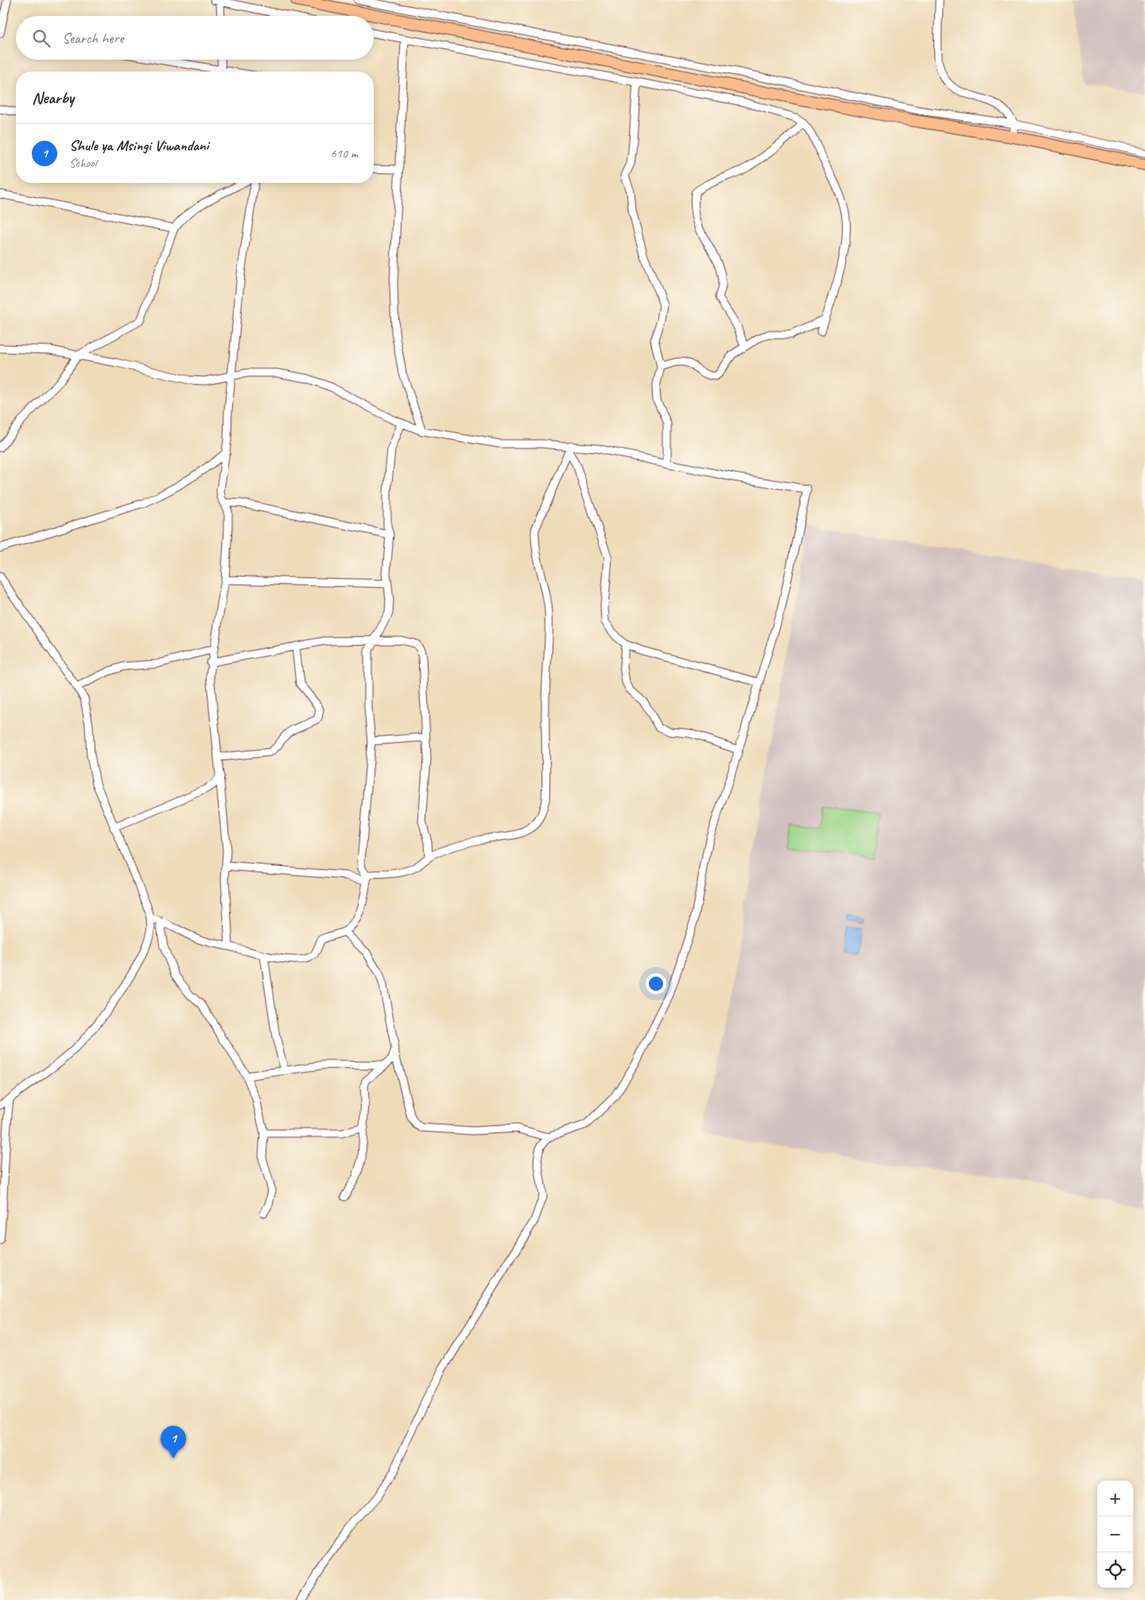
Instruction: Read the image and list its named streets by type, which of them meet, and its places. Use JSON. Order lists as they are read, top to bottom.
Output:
{
  "page": {
    "search": "Search here",
    "heading": "Nearby",
    "list": [
      {
        "mark": "1",
        "name": "Shule ya Msingi Viwandani",
        "note": "School",
        "value": "610 m"
      }
    ],
    "pins": "1",
    "map_buttons": ["+", "−"]
  }
}
